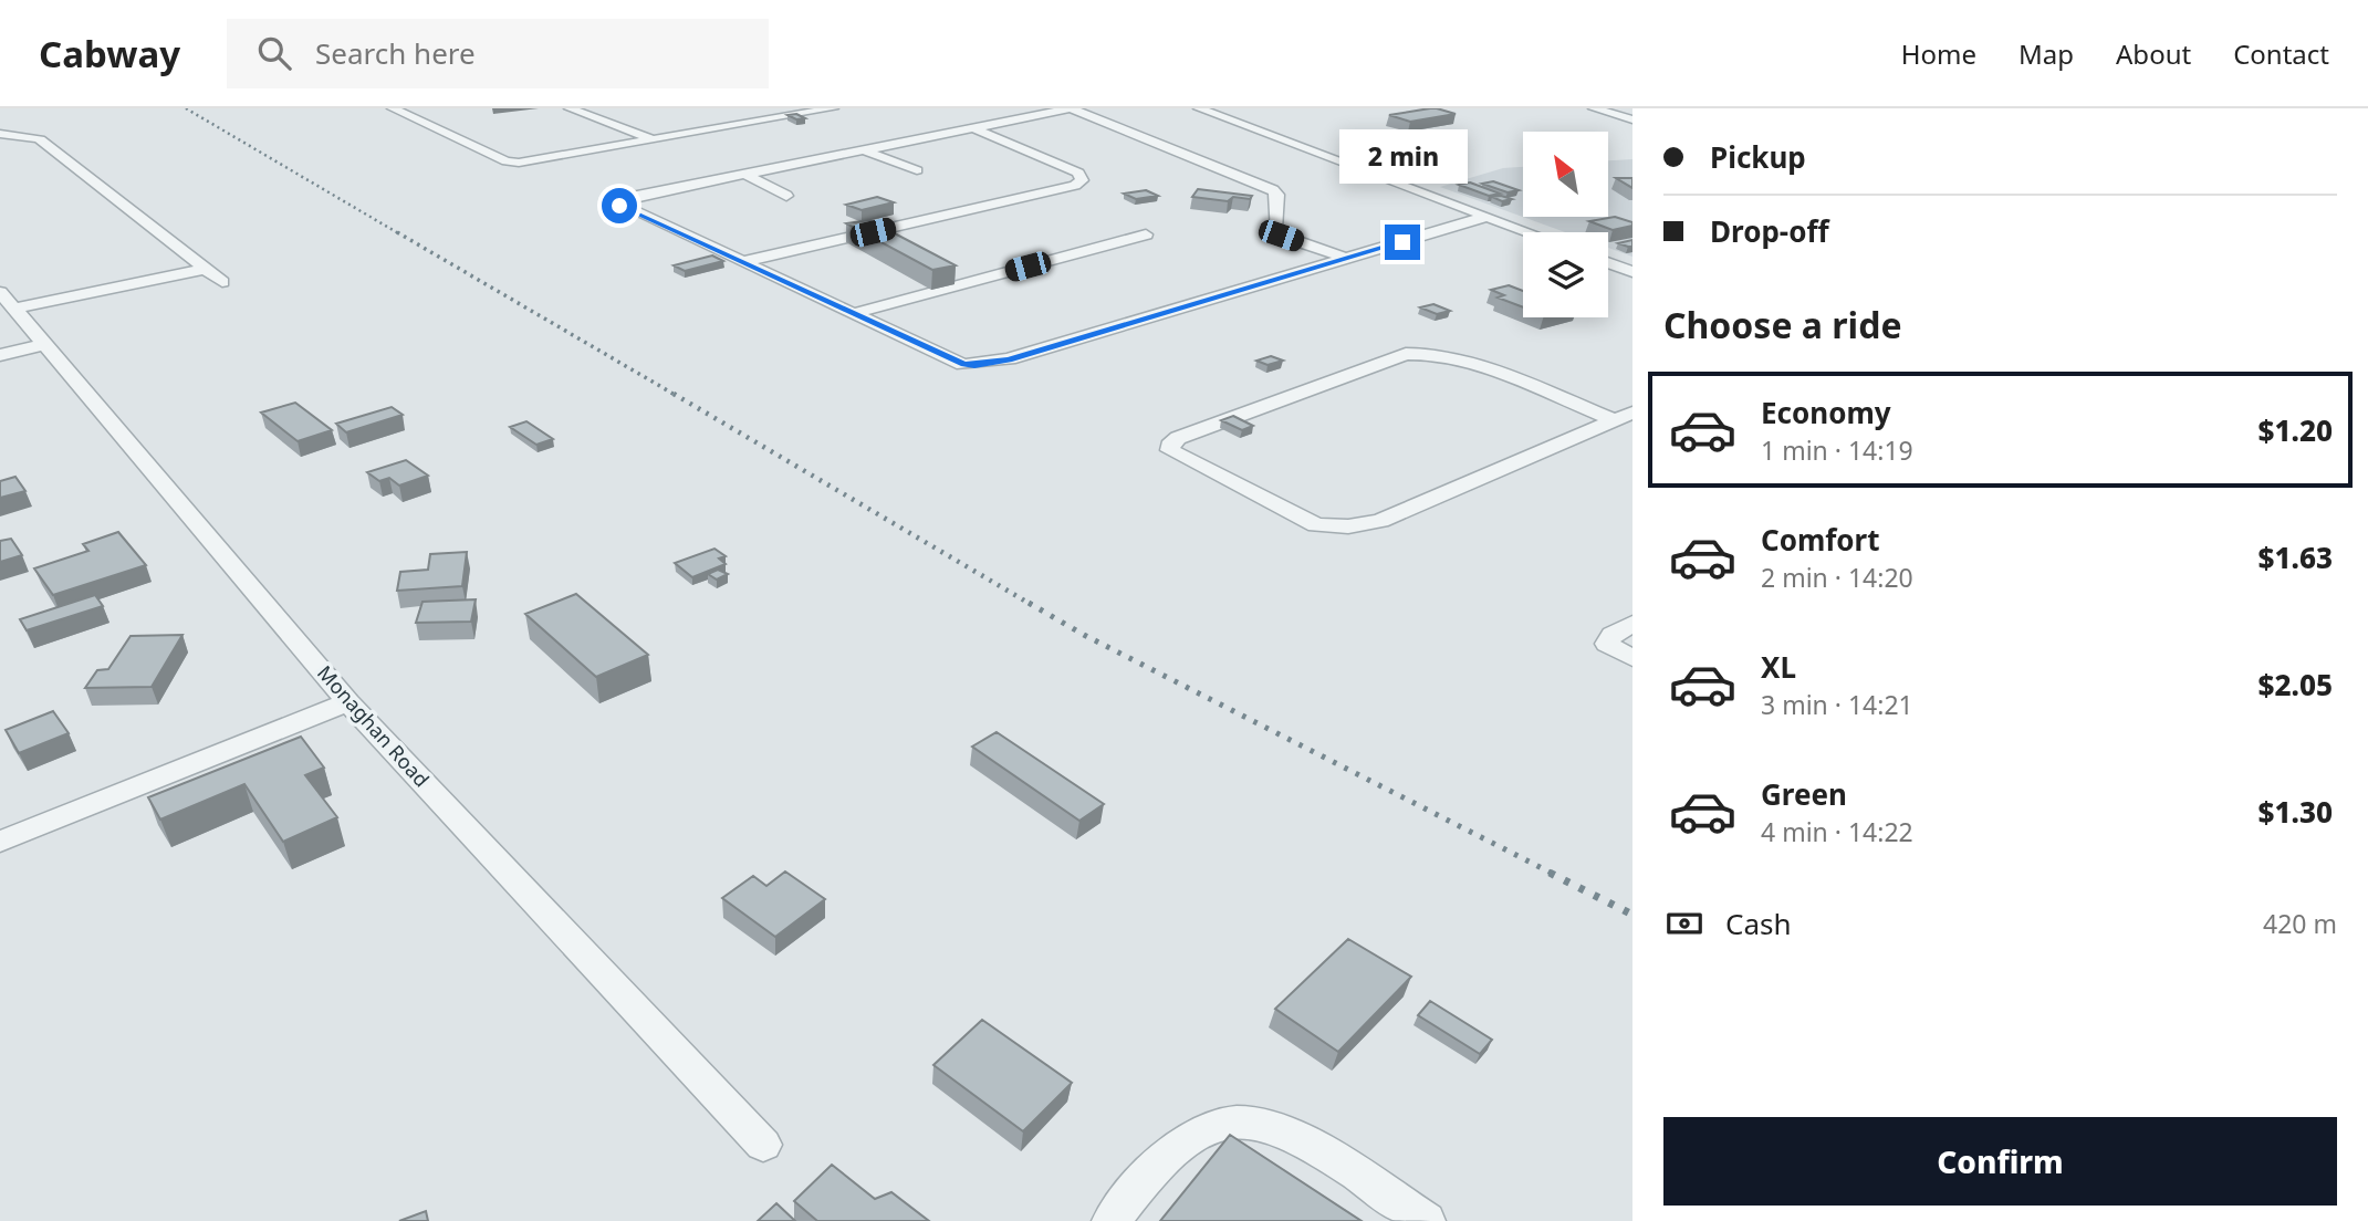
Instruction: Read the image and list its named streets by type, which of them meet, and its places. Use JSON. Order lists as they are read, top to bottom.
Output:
{
  "streets": {
    "street": ["Monaghan Road"]
  },
  "north": "top left",
  "page": {
    "header": "Cabway",
    "search": "Search here",
    "nav": [
      "Home",
      "Map",
      "About",
      "Contact"
    ],
    "banner": ["Pickup", "Drop-off"],
    "bubble": "2 min",
    "heading": "Choose a ride",
    "list": [
      {
        "name": "Economy",
        "note": "1 min · 14:19",
        "value": "$1.20"
      },
      {
        "name": "Comfort",
        "note": "2 min · 14:20",
        "value": "$1.63"
      },
      {
        "name": "XL",
        "note": "3 min · 14:21",
        "value": "$2.05"
      },
      {
        "name": "Green",
        "note": "4 min · 14:22",
        "value": "$1.30"
      }
    ],
    "pay": ["Cash", "420 m"],
    "buttons": "Confirm"
  }
}
